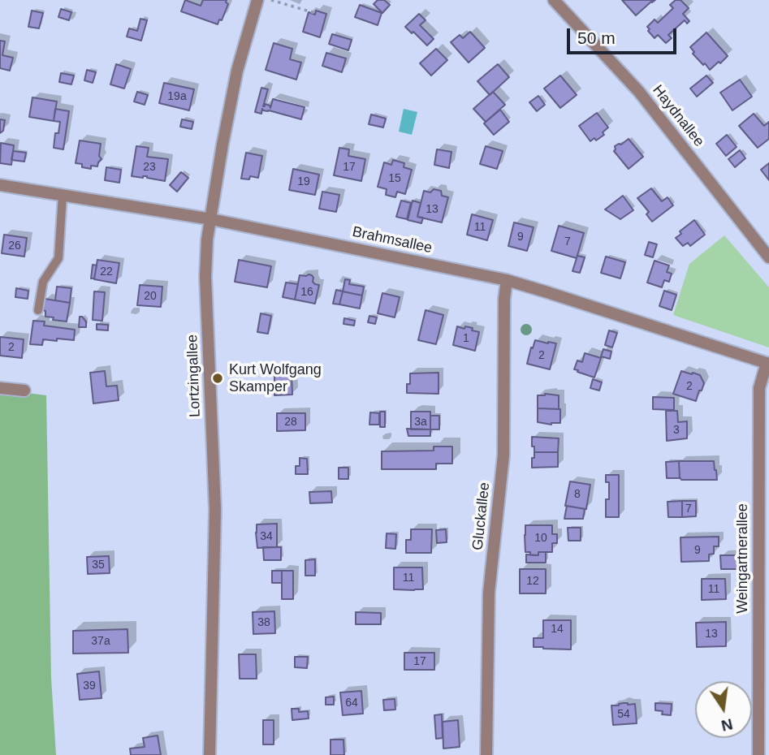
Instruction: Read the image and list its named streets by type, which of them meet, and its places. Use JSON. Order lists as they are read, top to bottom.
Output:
{
  "streets": {
    "street": [
      "Haydnallee",
      "Brahmsallee",
      "Lortzingallee",
      "Gluckallee",
      "Weingartnerallee"
    ]
  },
  "crossings": [
    ["Brahmsallee", "Lortzingallee"],
    ["Brahmsallee", "Gluckallee"],
    ["Brahmsallee", "Weingartnerallee"]
  ],
  "places": ["Kurt Wolfgang Skamper"],
  "house_numbers": [
    "19a",
    "23",
    "17",
    "15",
    "19",
    "13",
    "11",
    "9",
    "7",
    "26",
    "22",
    "16",
    "20",
    "1",
    "2",
    "2",
    "2",
    "28",
    "3a",
    "3",
    "8",
    "7",
    "34",
    "10",
    "9",
    "35",
    "11",
    "12",
    "11",
    "38",
    "14",
    "13",
    "37a",
    "17",
    "39",
    "64",
    "54"
  ],
  "scale_bar": "50 m",
  "north": "bottom"
}
